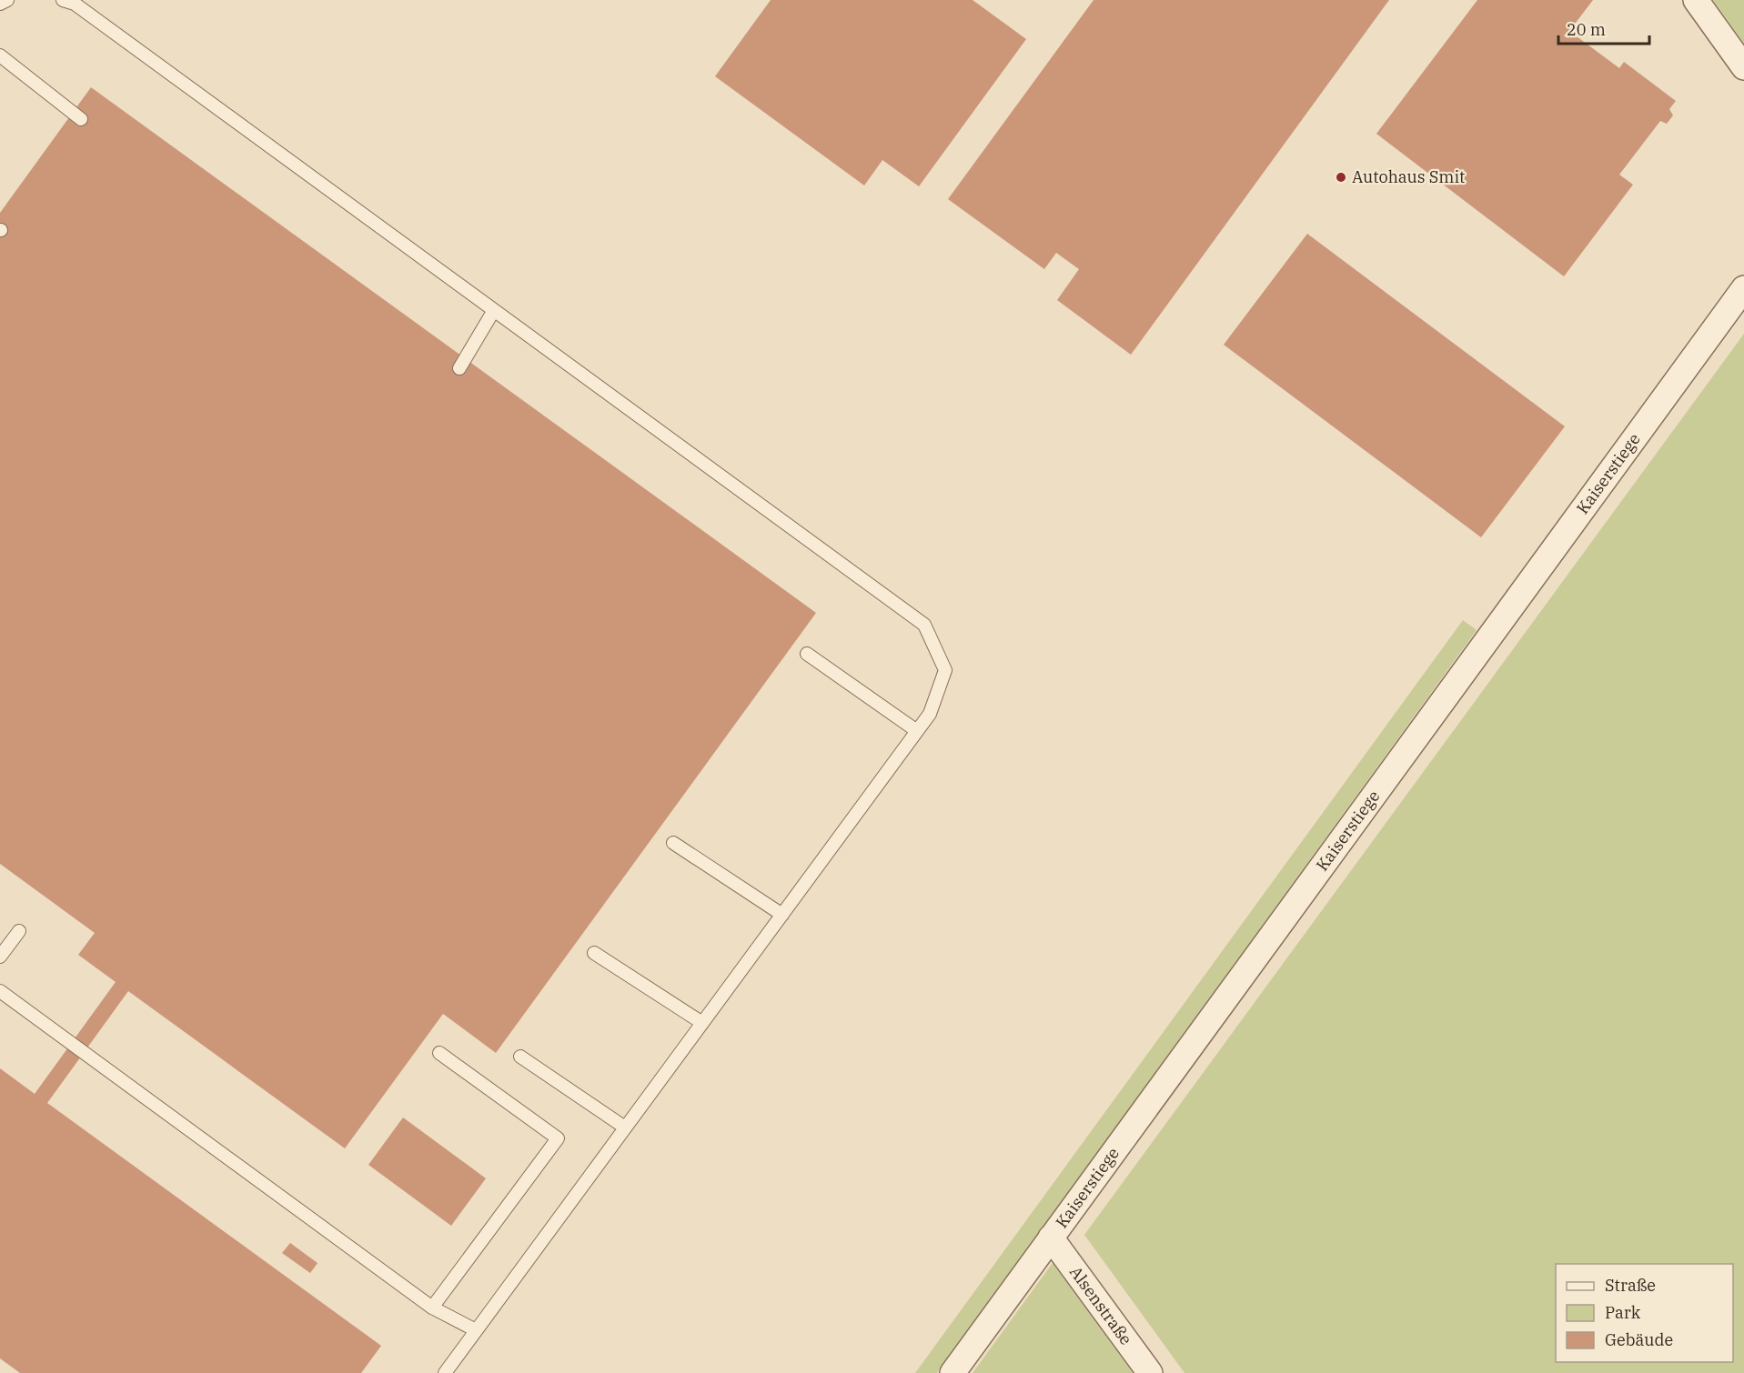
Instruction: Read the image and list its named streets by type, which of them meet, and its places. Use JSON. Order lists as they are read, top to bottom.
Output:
{
  "streets": {
    "street": ["Kaiserstiege", "Alsenstraße"]
  },
  "crossings": [
    ["Kaiserstiege", "Alsenstraße"]
  ],
  "places": ["Autohaus Smit"],
  "legend": ["Straße", "Park", "Gebäude"],
  "scale_bar": "20 m"
}
